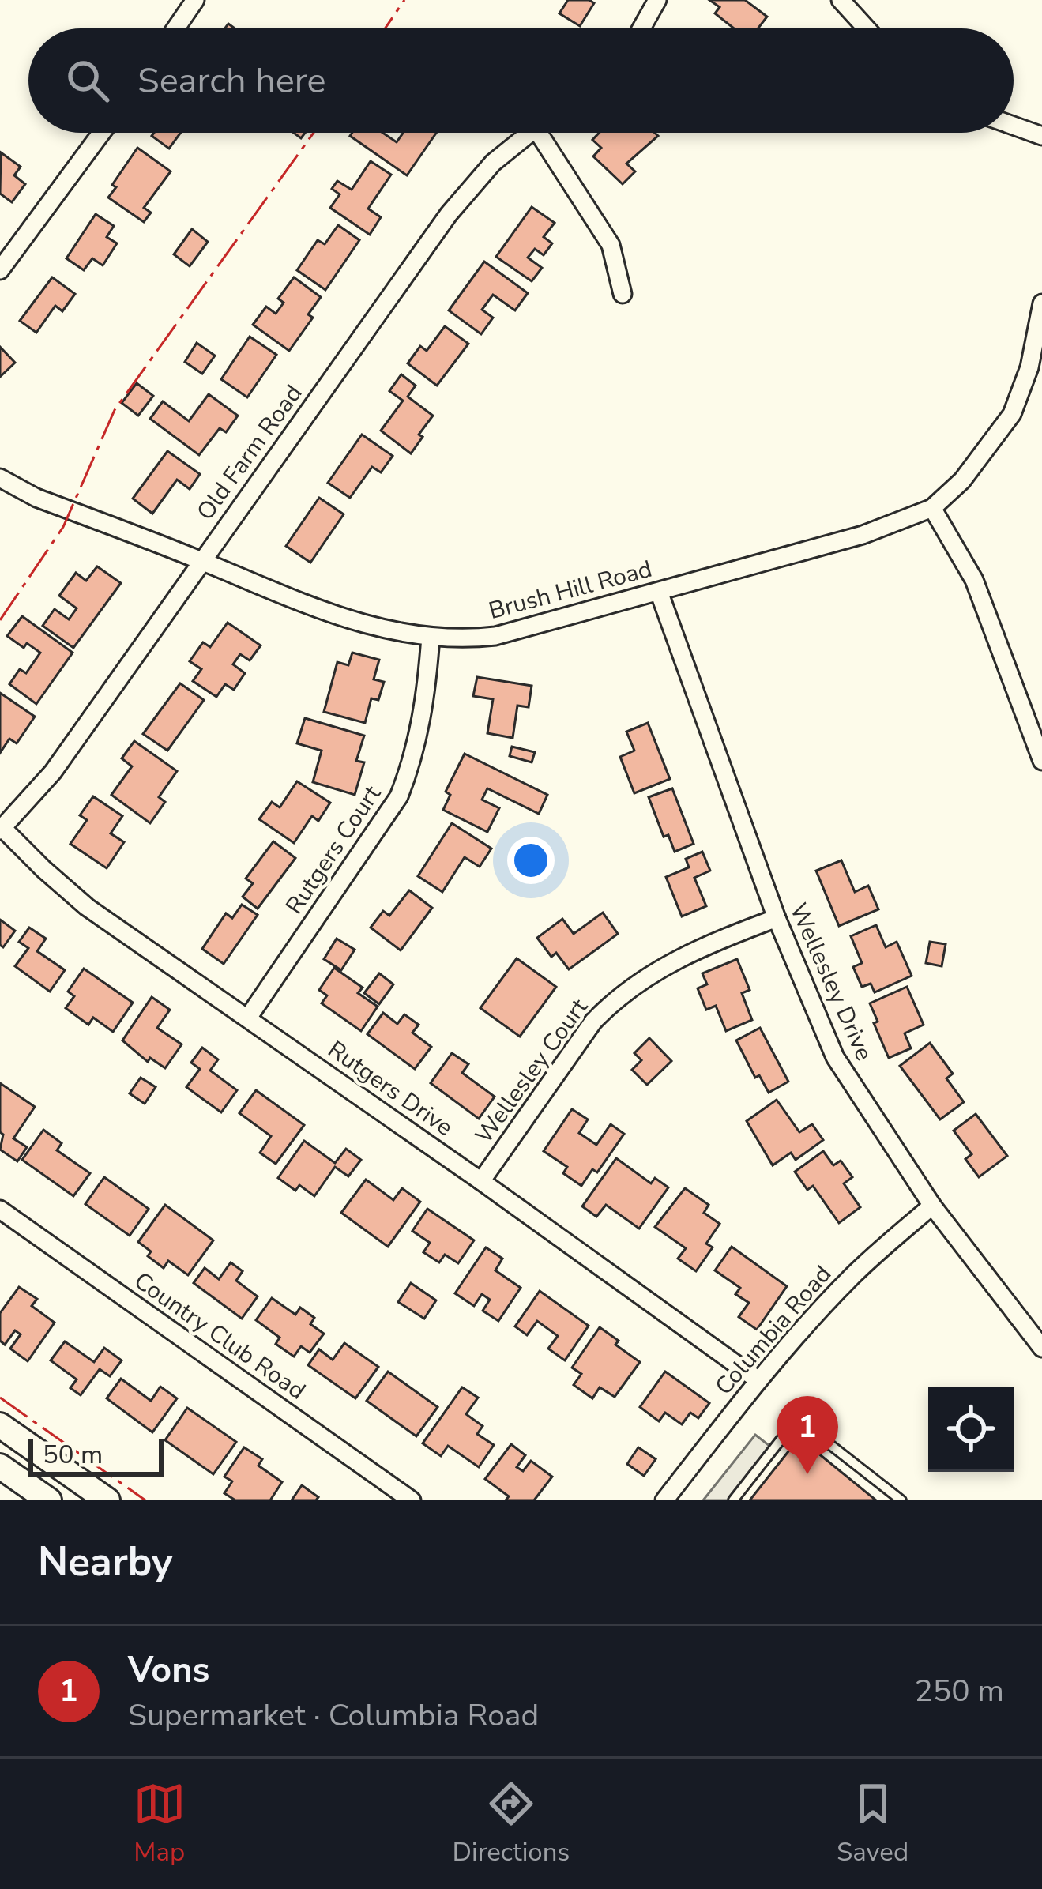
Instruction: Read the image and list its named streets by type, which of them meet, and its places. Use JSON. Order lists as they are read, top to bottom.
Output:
{
  "streets": {
    "street": [
      "Old Farm Road",
      "Brush Hill Road",
      "Rutgers Court",
      "Wellesley Drive",
      "Wellesley Court",
      "Rutgers Drive",
      "Columbia Road",
      "Country Club Road"
    ]
  },
  "crossings": [
    ["Old Farm Road", "Brush Hill Road"],
    ["Old Farm Road", "Rutgers Drive"],
    ["Brush Hill Road", "Rutgers Court"],
    ["Brush Hill Road", "Wellesley Drive"],
    ["Rutgers Court", "Rutgers Drive"],
    ["Wellesley Drive", "Wellesley Court"],
    ["Wellesley Drive", "Columbia Road"],
    ["Wellesley Court", "Rutgers Drive"],
    ["Rutgers Drive", "Columbia Road"]
  ],
  "scale_bar": "50 m",
  "page": {
    "search": "Search here",
    "pins": "1",
    "scale": "50 m",
    "heading": "Nearby",
    "list": [
      {
        "mark": "1",
        "name": "Vons",
        "note": "Supermarket · Columbia Road",
        "value": "250 m"
      }
    ],
    "nav": ["Map", "Directions", "Saved"]
  }
}
